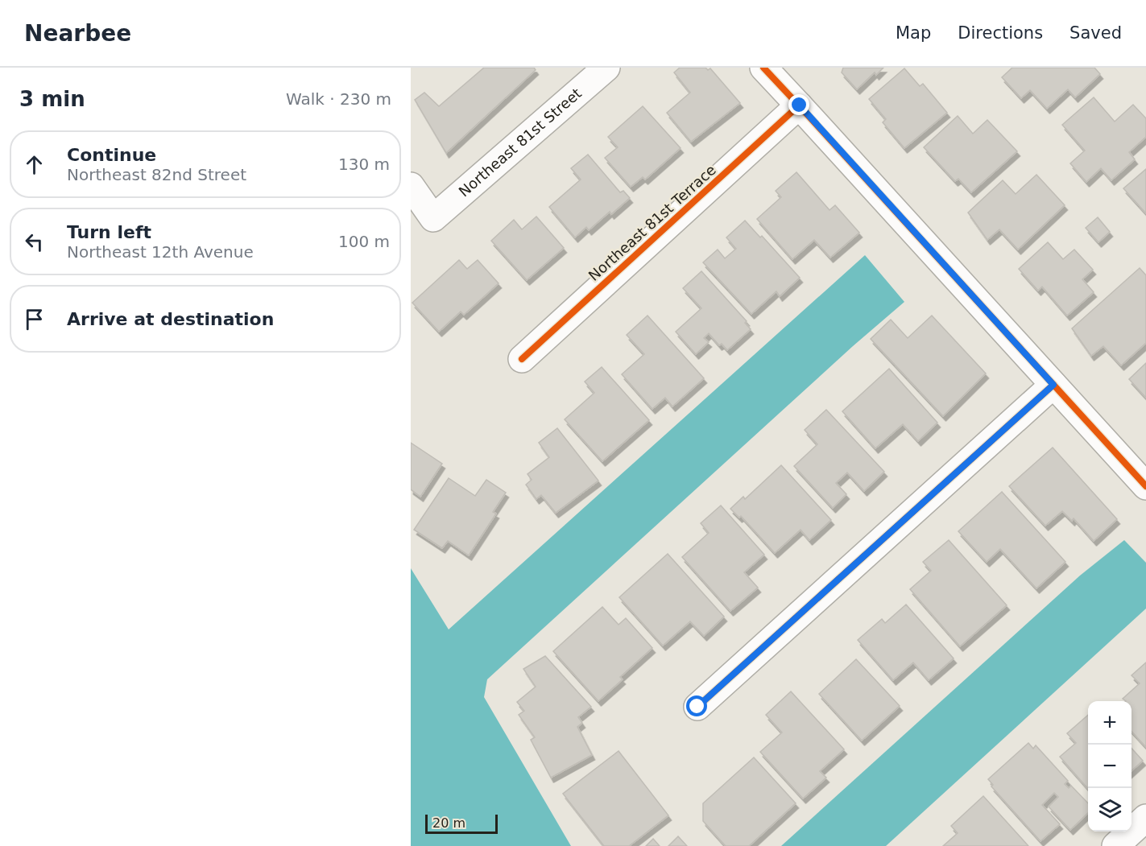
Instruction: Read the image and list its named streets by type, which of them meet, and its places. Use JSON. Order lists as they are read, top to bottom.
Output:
{
  "streets": {
    "street": ["Northeast 81st Street", "Northeast 81st Terrace"]
  },
  "scale_bar": "20 m",
  "page": {
    "header": "Nearbee",
    "nav": ["Map", "Directions", "Saved"],
    "heading": ["3 min", "Walk · 230 m"],
    "list": [
      ["Continue", "Northeast 82nd Street", "130 m"],
      ["Turn left", "Northeast 12th Avenue", "100 m"],
      "Arrive at destination"
    ],
    "map_buttons": ["+", "−"],
    "scale": "20 m"
  }
}
